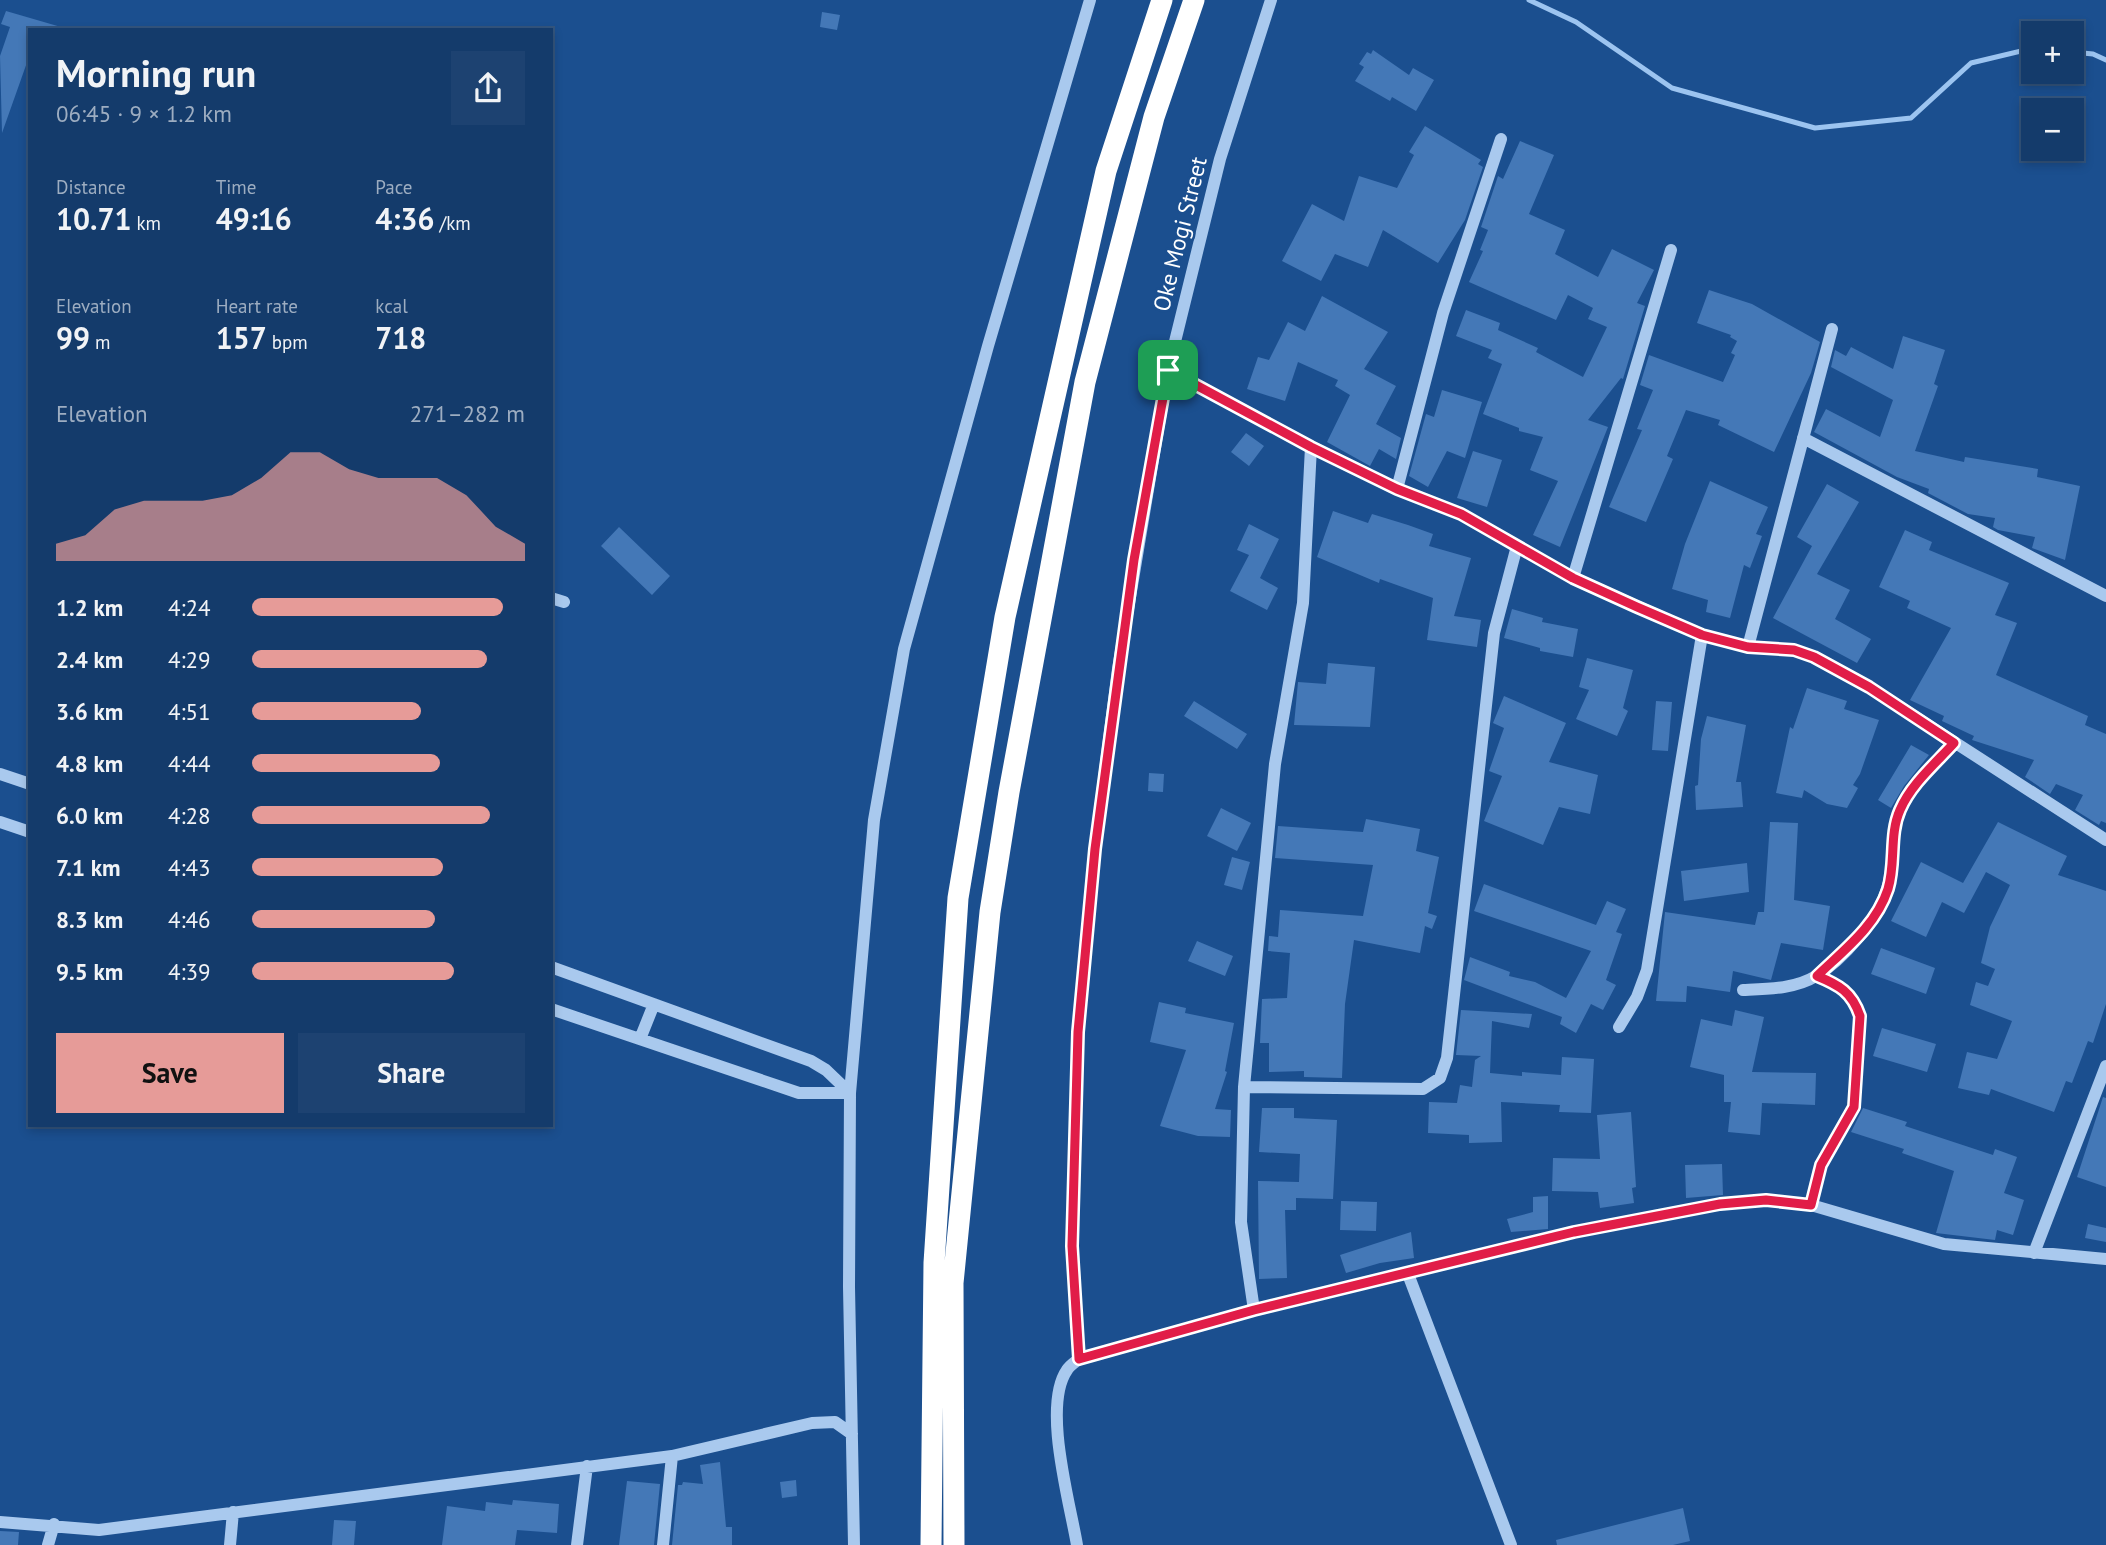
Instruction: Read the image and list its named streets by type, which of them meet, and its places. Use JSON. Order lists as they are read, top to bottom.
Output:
{
  "streets": {
    "street": ["Oke Mogi Street"]
  },
  "page": {
    "map_buttons": ["+", "−"],
    "heading": ["Morning run", "06:45 · 9 × 1.2 km"],
    "stats": [
      ["Distance", "10.71 km"],
      ["Time", "49:16"],
      ["Pace", "4:36 /km"],
      ["Elevation", "99 m"],
      ["Heart rate", "157 bpm"],
      ["kcal", "718"]
    ],
    "chart": ["Elevation", "271–282 m"],
    "list": [
      {
        "name": "1.2 km",
        "note": "4:24"
      },
      {
        "name": "2.4 km",
        "note": "4:29"
      },
      {
        "name": "3.6 km",
        "note": "4:51"
      },
      {
        "name": "4.8 km",
        "note": "4:44"
      },
      {
        "name": "6.0 km",
        "note": "4:28"
      },
      {
        "name": "7.1 km",
        "note": "4:43"
      },
      {
        "name": "8.3 km",
        "note": "4:46"
      },
      {
        "name": "9.5 km",
        "note": "4:39"
      }
    ],
    "buttons": ["Save", "Share"]
  }
}
